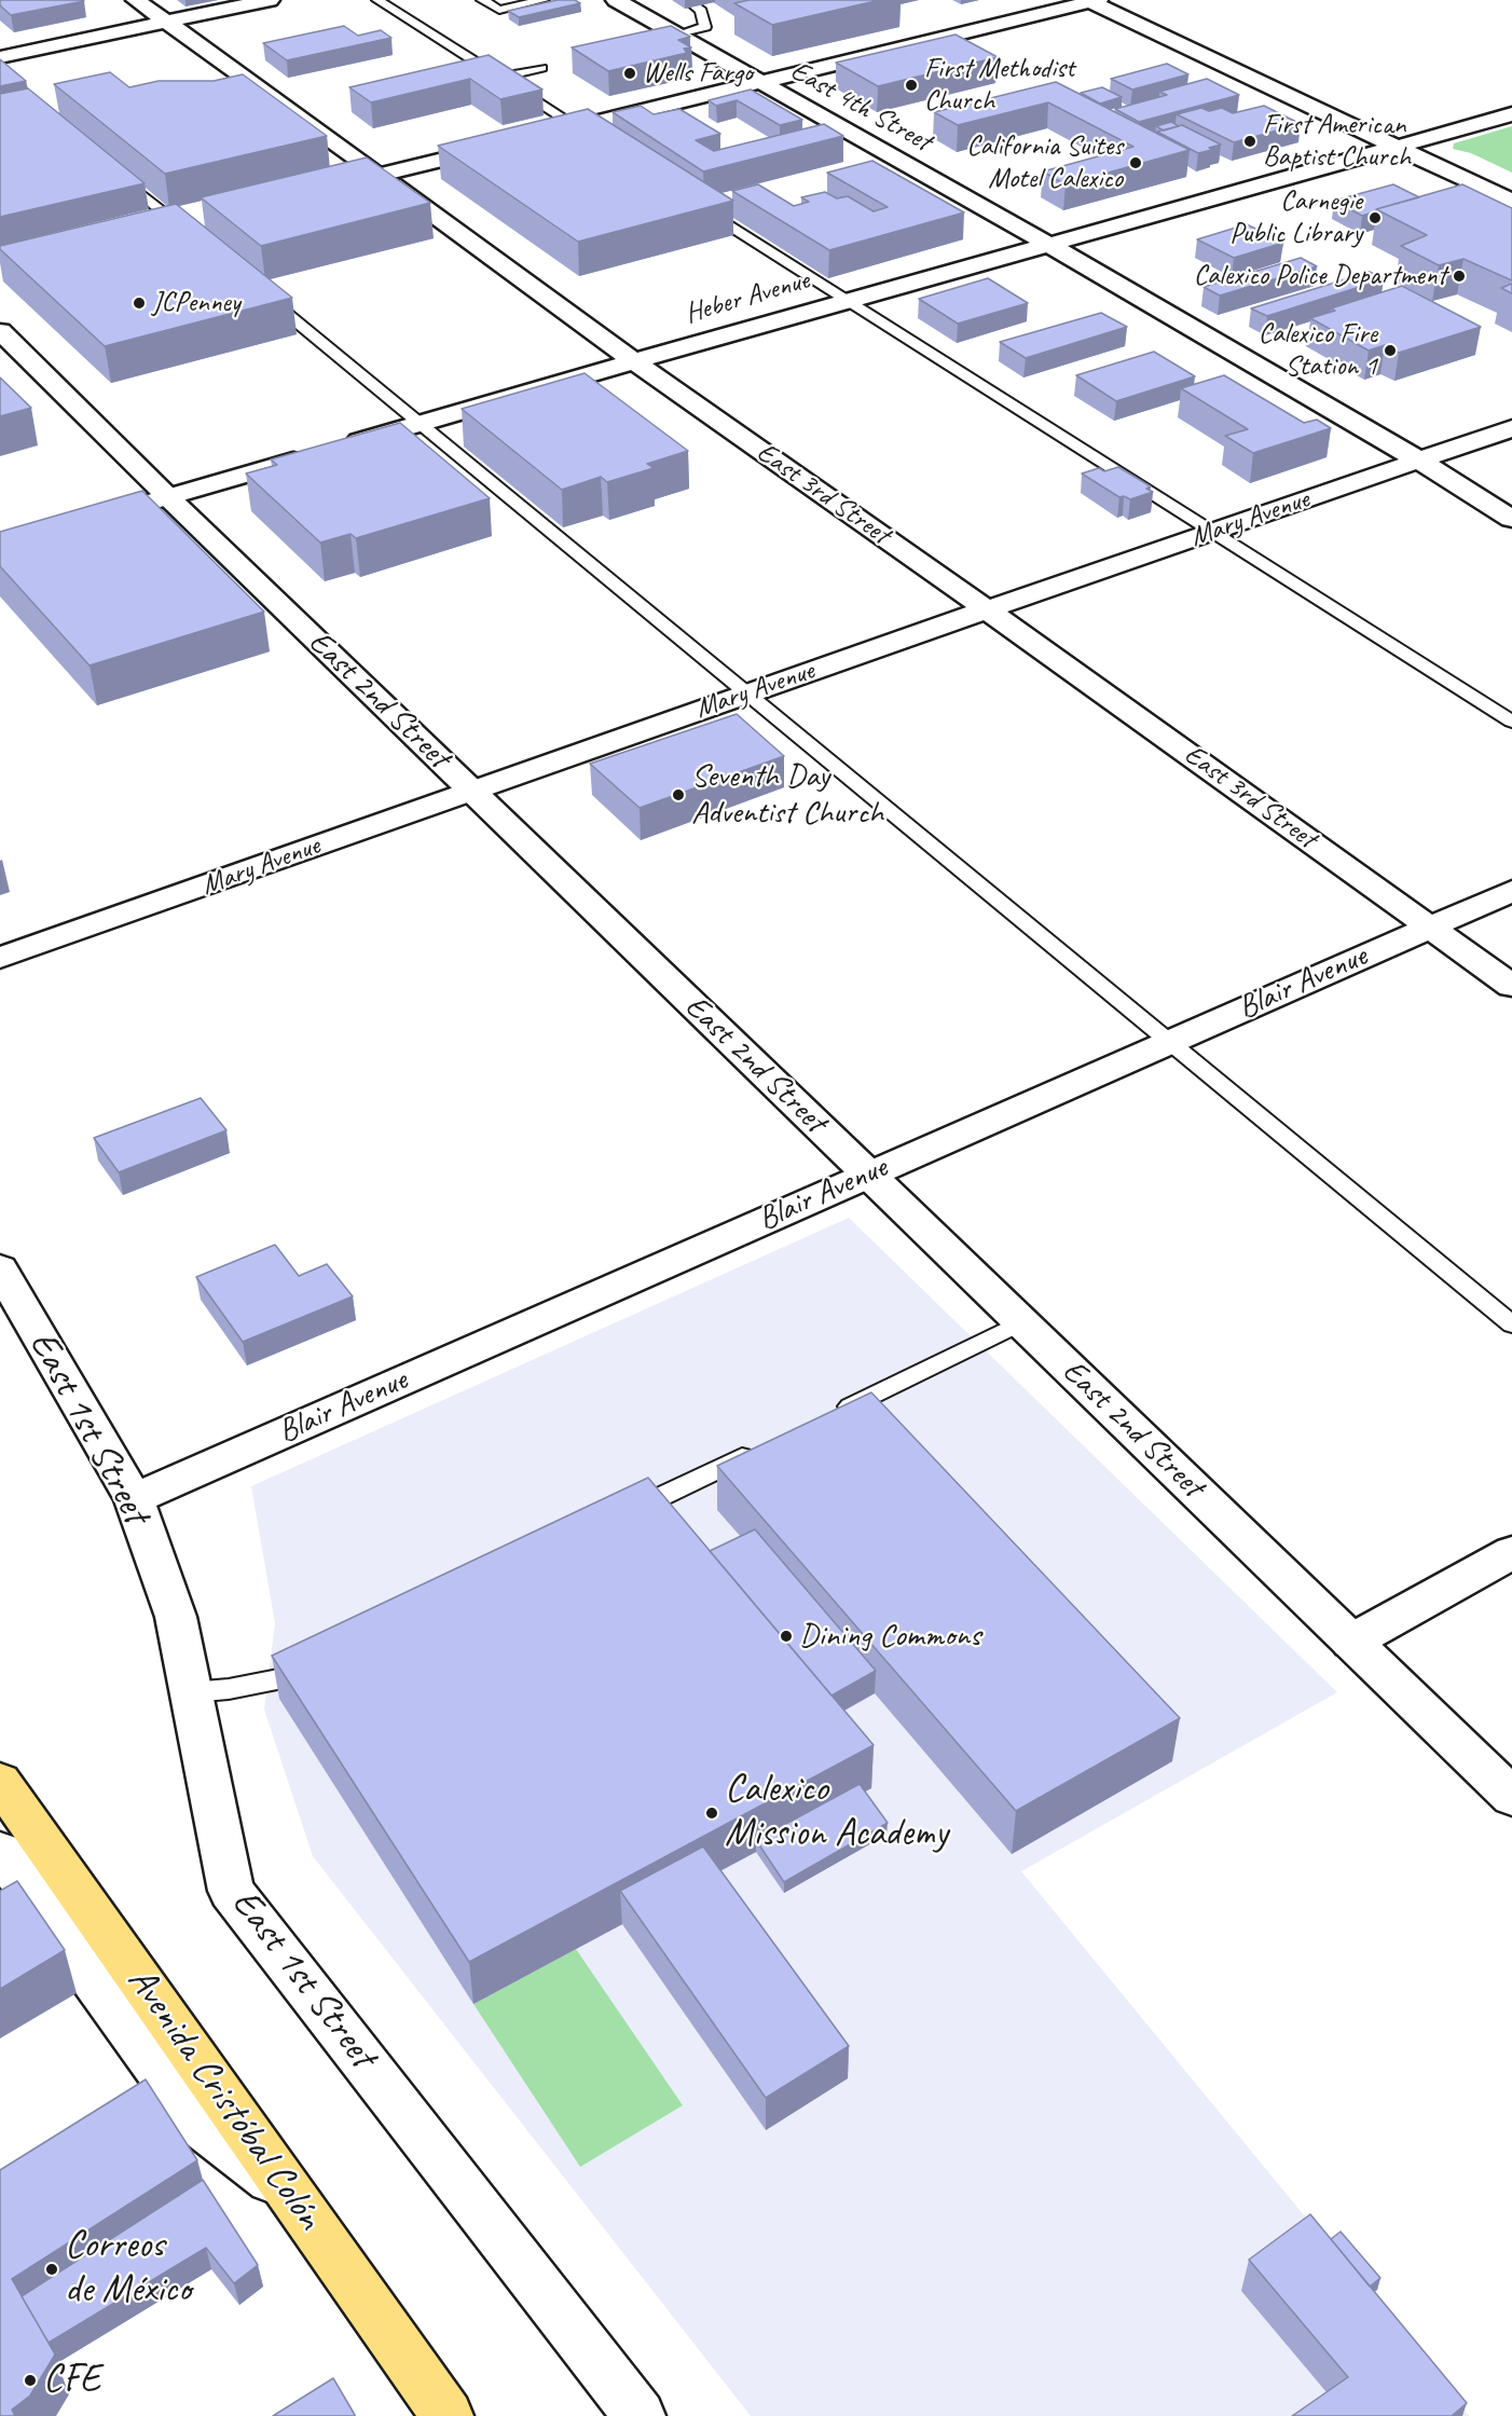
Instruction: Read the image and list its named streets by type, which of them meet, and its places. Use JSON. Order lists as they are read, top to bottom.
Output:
{
  "streets": {
    "main road": ["Avenida Cristóbal Colón"],
    "street": [
      "East 4th Street",
      "Heber Avenue",
      "East 3rd Street",
      "Mary Avenue",
      "East 2nd Street",
      "Blair Avenue",
      "East 1st Street"
    ]
  },
  "crossings": [
    ["East 4th Street", "Heber Avenue"],
    ["East 4th Street", "Mary Avenue"],
    ["Heber Avenue", "East 3rd Street"],
    ["East 3rd Street", "Mary Avenue"],
    ["East 3rd Street", "Blair Avenue"],
    ["Mary Avenue", "East 2nd Street"],
    ["East 2nd Street", "Blair Avenue"],
    ["Blair Avenue", "East 1st Street"]
  ],
  "places": [
    "Wells Fargo",
    "First Methodist Church",
    "First American Baptist Church",
    "California Suites Motel Calexico",
    "Carnegie Public Library",
    "Calexico Police Department",
    "JCPenney",
    "Calexico Fire Station 1",
    "Seventh Day Adventist Church",
    "Dining Commons",
    "Calexico Mission Academy",
    "Correos de México",
    "CFE"
  ]
}
